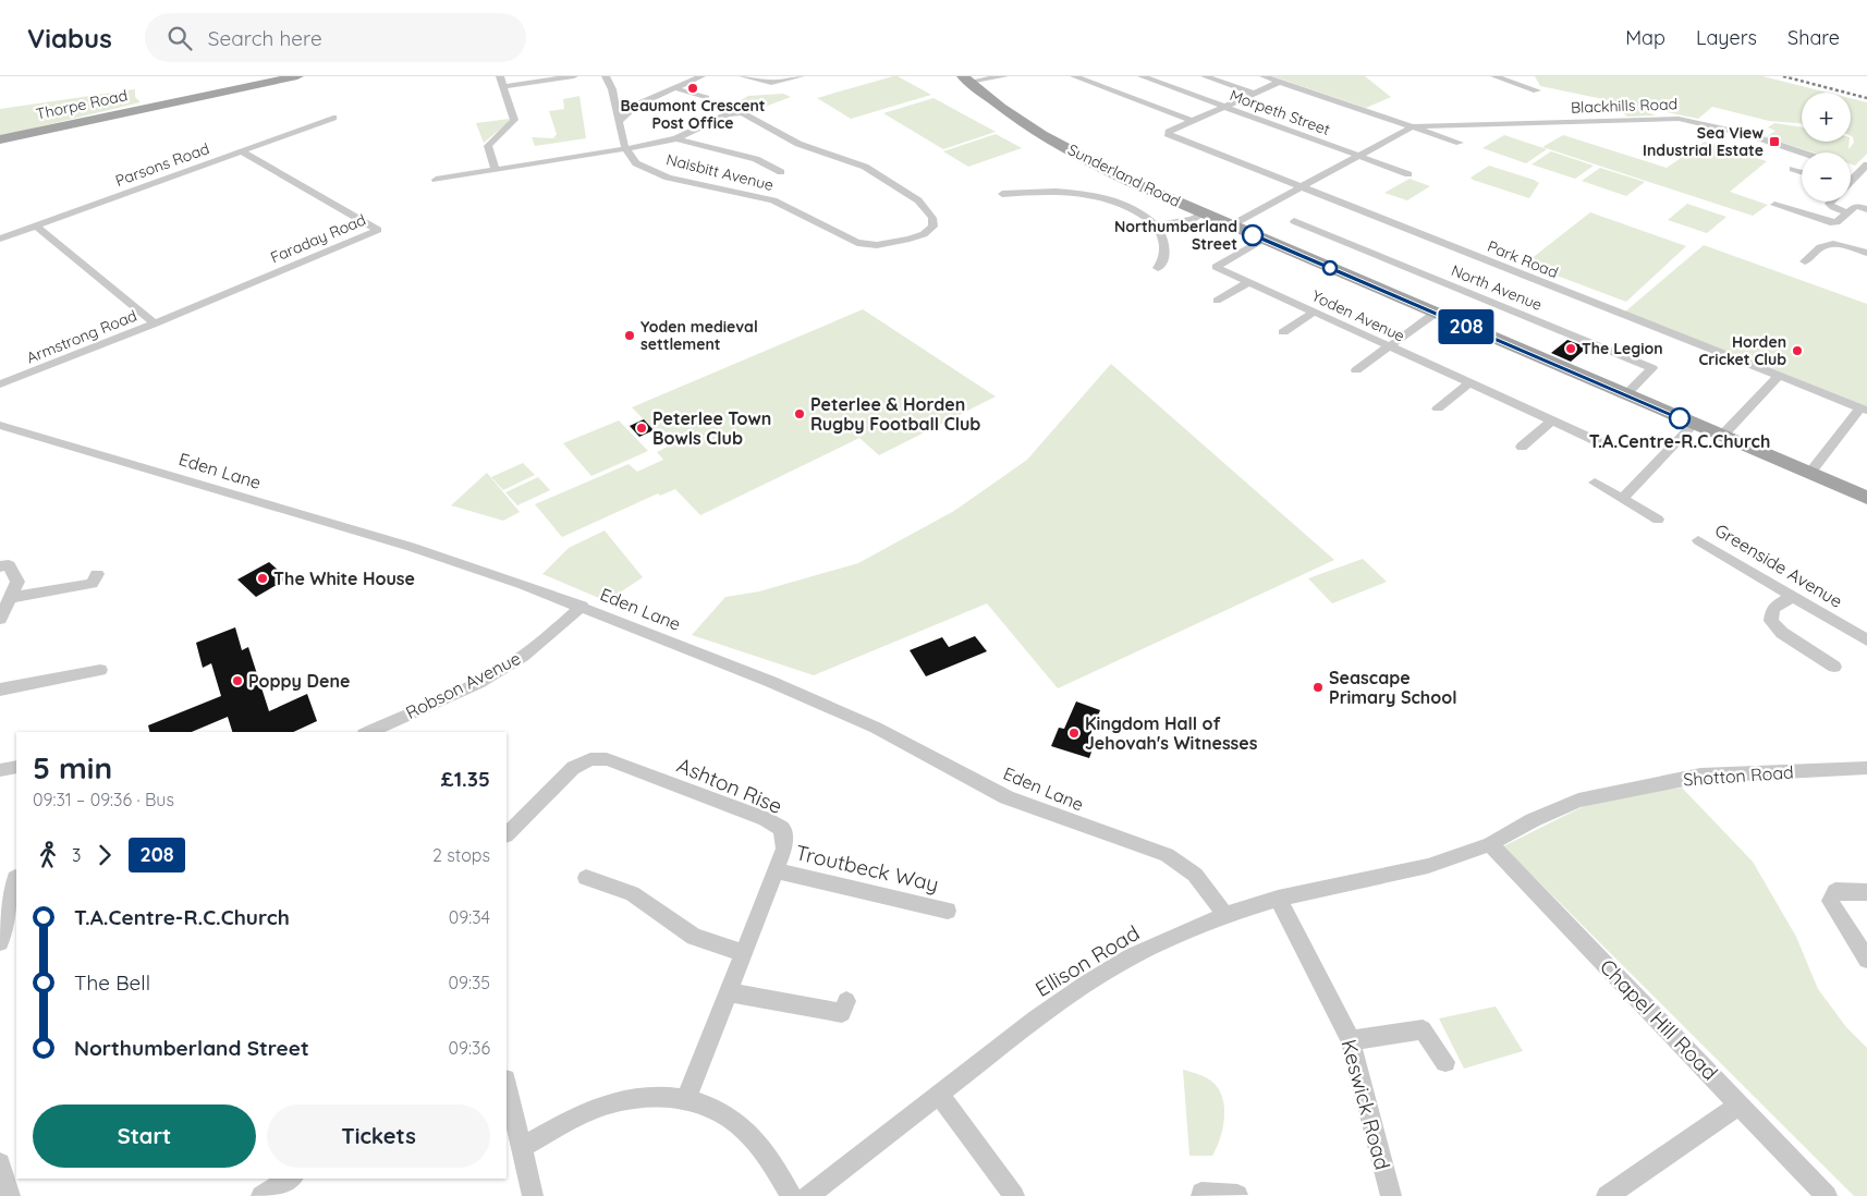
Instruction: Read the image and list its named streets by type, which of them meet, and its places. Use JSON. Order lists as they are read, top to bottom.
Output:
{
  "streets": {
    "main road": ["Thorpe Road", "Sunderland Road"],
    "street": [
      "Blackhills Road",
      "Morpeth Street",
      "Parsons Road",
      "Naisbitt Avenue",
      "Faraday Road",
      "Park Road",
      "North Avenue",
      "Yoden Avenue",
      "Armstrong Road",
      "Eden Lane",
      "Greenside Avenue",
      "Robson Avenue",
      "Shotton Road",
      "Ashton Rise",
      "Troutbeck Way",
      "Ellison Road",
      "Chapel Hill Road",
      "Keswick Road"
    ]
  },
  "crossings": [
    ["Parsons Road", "Faraday Road"],
    ["Parsons Road", "Armstrong Road"],
    ["Sunderland Road", "North Avenue"],
    ["Sunderland Road", "Yoden Avenue"],
    ["Faraday Road", "Armstrong Road"],
    ["Eden Lane", "Robson Avenue"],
    ["Eden Lane", "Ellison Road"],
    ["Shotton Road", "Ellison Road"],
    ["Shotton Road", "Chapel Hill Road"],
    ["Ashton Rise", "Troutbeck Way"],
    ["Ellison Road", "Chapel Hill Road"],
    ["Ellison Road", "Keswick Road"]
  ],
  "places": {
    "other": [
      "Beaumont Crescent Post Office",
      "Northumberland Street",
      "Yoden medieval settlement",
      "The Legion",
      "Horden Cricket Club",
      "Peterlee & Horden Rugby Football Club",
      "T.A.Centre-R.C.Church",
      "Peterlee Town Bowls Club",
      "The White House",
      "Poppy Dene",
      "Seascape Primary School",
      "Kingdom Hall of Jehovah's Witnesses"
    ],
    "transit": ["Sea View Industrial Estate"]
  },
  "lines": ["bus line 208"],
  "page": {
    "header": "Viabus",
    "search": "Search here",
    "nav": ["Map", "Layers", "Share"],
    "on_map": "208",
    "map_buttons": ["+", "−"],
    "heading": ["5 min", "09:31 – 09:36 · Bus", "£1.35"],
    "legs": ["3", "208", "2 stops"],
    "list": [
      {
        "name": "T.A.Centre-R.C.Church",
        "value": "09:34"
      },
      {
        "name": "The Bell",
        "value": "09:35"
      },
      {
        "name": "Northumberland Street",
        "value": "09:36"
      }
    ],
    "buttons": ["Start", "Tickets"]
  }
}
